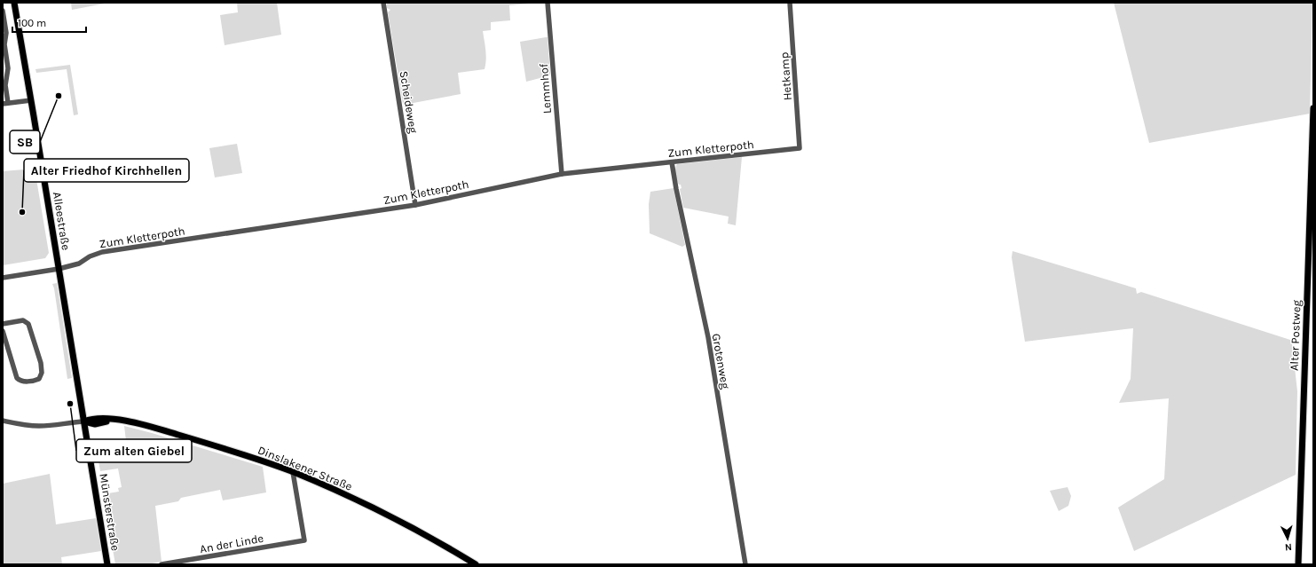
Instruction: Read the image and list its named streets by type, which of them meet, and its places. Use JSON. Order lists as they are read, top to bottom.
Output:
{
  "streets": {
    "main road": [
      "Alleestraße",
      "Alter Postweg",
      "Dinslakener Straße",
      "Münsterstraße"
    ],
    "street": [
      "Hetkamp",
      "Lemmhof",
      "Scheideweg",
      "Zum Kletterpoth",
      "Grotenweg",
      "An der Linde"
    ]
  },
  "crossings": [
    ["Hetkamp", "Zum Kletterpoth"],
    ["Lemmhof", "Zum Kletterpoth"],
    ["Scheideweg", "Zum Kletterpoth"],
    ["Zum Kletterpoth", "Alleestraße"],
    ["Zum Kletterpoth", "Grotenweg"],
    ["Alleestraße", "Dinslakener Straße"],
    ["Alleestraße", "Münsterstraße"],
    ["Dinslakener Straße", "Münsterstraße"],
    ["Dinslakener Straße", "An der Linde"]
  ],
  "places": ["SB", "Alter Friedhof Kirchhellen", "Zum alten Giebel"],
  "scale_bar": "100 m",
  "north": "bottom"
}
